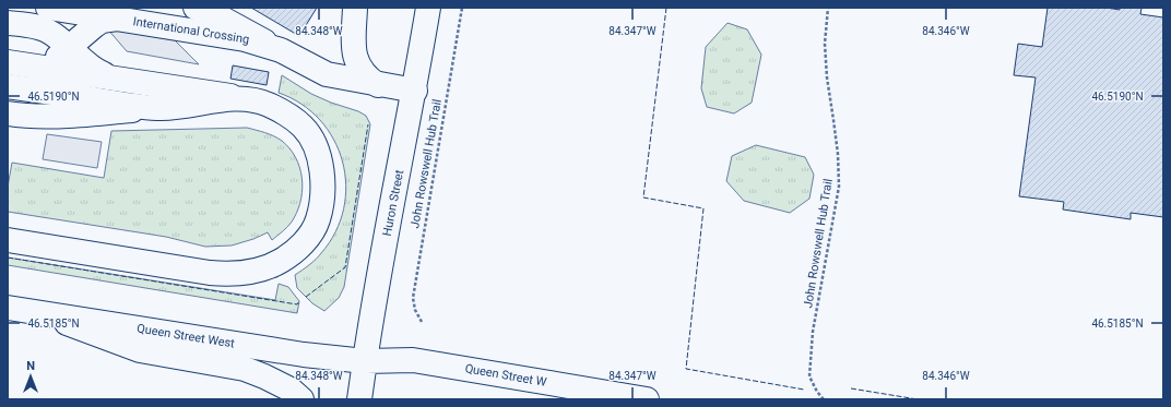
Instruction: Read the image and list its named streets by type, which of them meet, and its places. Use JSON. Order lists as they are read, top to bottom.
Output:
{
  "streets": {
    "main road": [
      "International Crossing",
      "Huron Street",
      "Queen Street West",
      "Queen Street W"
    ],
    "path": ["John Rowswell Hub Trail"]
  },
  "crossings": [
    ["International Crossing", "Huron Street"],
    ["Huron Street", "Queen Street West"],
    ["Huron Street", "Queen Street W"],
    ["Queen Street West", "Queen Street W"]
  ],
  "north": "top",
  "coordinates": [
    "84.348°W",
    "84.347°W",
    "84.346°W",
    "46.5190°N",
    "46.5185°N"
  ]
}
